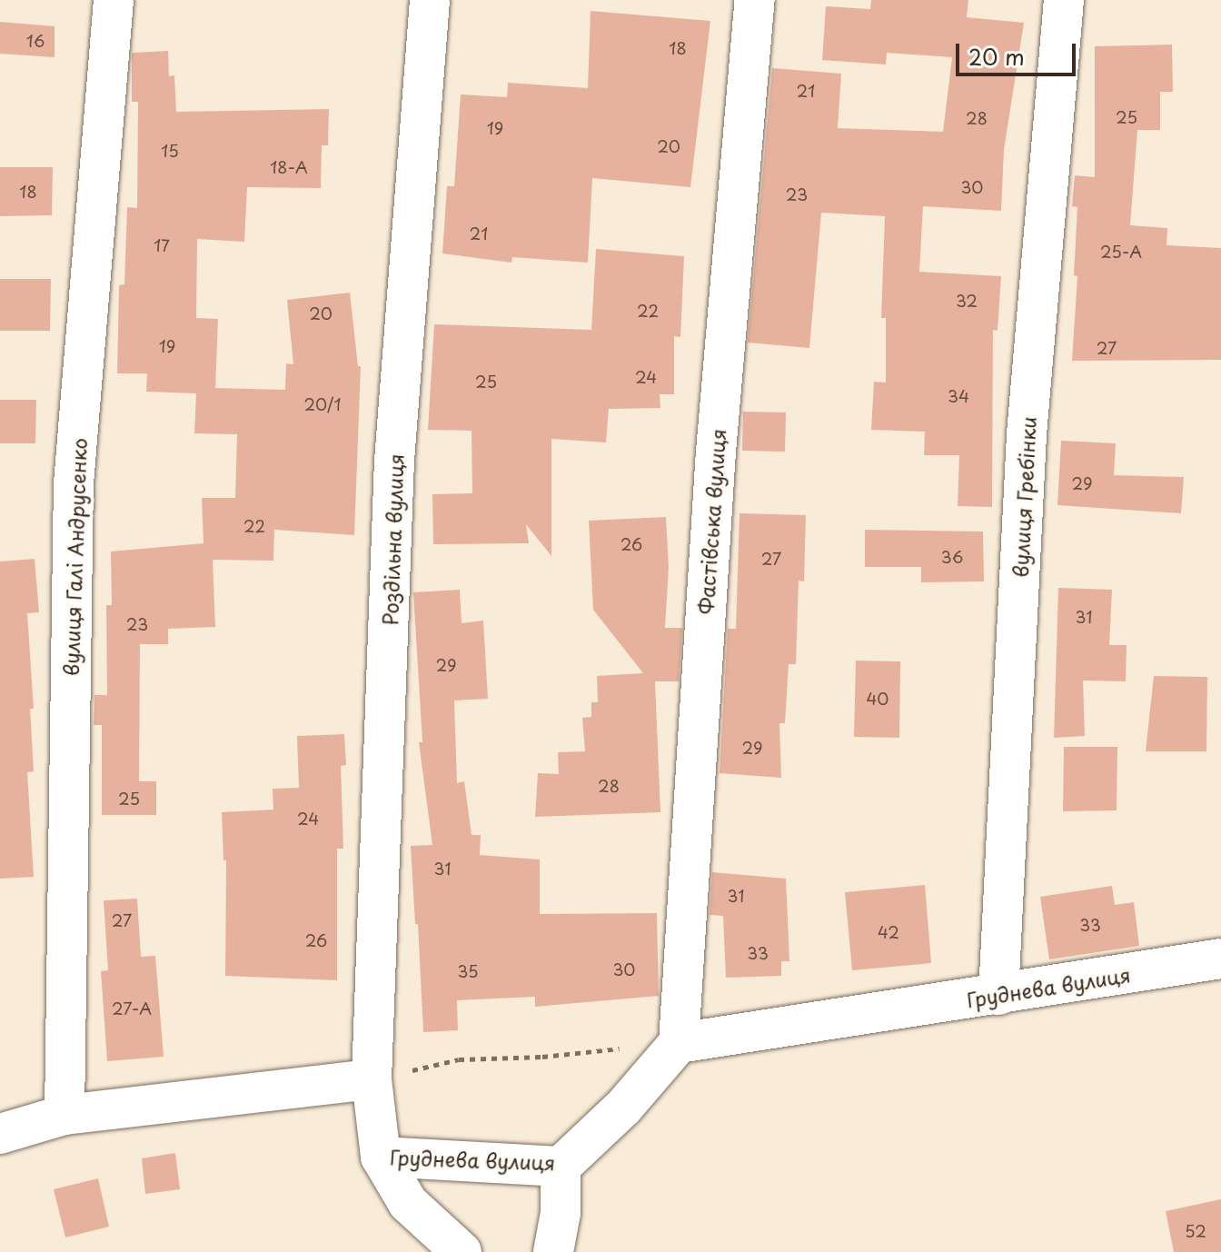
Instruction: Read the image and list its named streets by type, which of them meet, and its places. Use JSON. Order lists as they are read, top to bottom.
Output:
{
  "streets": {
    "street": [
      "вулиця Гребінки",
      "Фастівська вулиця",
      "Роздільна вулиця",
      "вулиця Галі Андрусенко",
      "Груднева вулиця"
    ]
  },
  "crossings": [
    ["вулиця Гребінки", "Груднева вулиця"],
    ["Фастівська вулиця", "Груднева вулиця"],
    ["Роздільна вулиця", "Груднева вулиця"]
  ],
  "house_numbers": [
    "16",
    "18",
    "21",
    "25",
    "28",
    "19",
    "20",
    "15",
    "18-А",
    "30",
    "18",
    "23",
    "21",
    "17",
    "25-А",
    "32",
    "22",
    "20",
    "19",
    "27",
    "24",
    "25",
    "34",
    "20/1",
    "29",
    "22",
    "26",
    "36",
    "27",
    "31",
    "23",
    "29",
    "40",
    "29",
    "28",
    "25",
    "24",
    "31",
    "31",
    "27",
    "33",
    "42",
    "26",
    "33",
    "30",
    "35",
    "27-А",
    "52"
  ],
  "scale_bar": "20 m"
}
